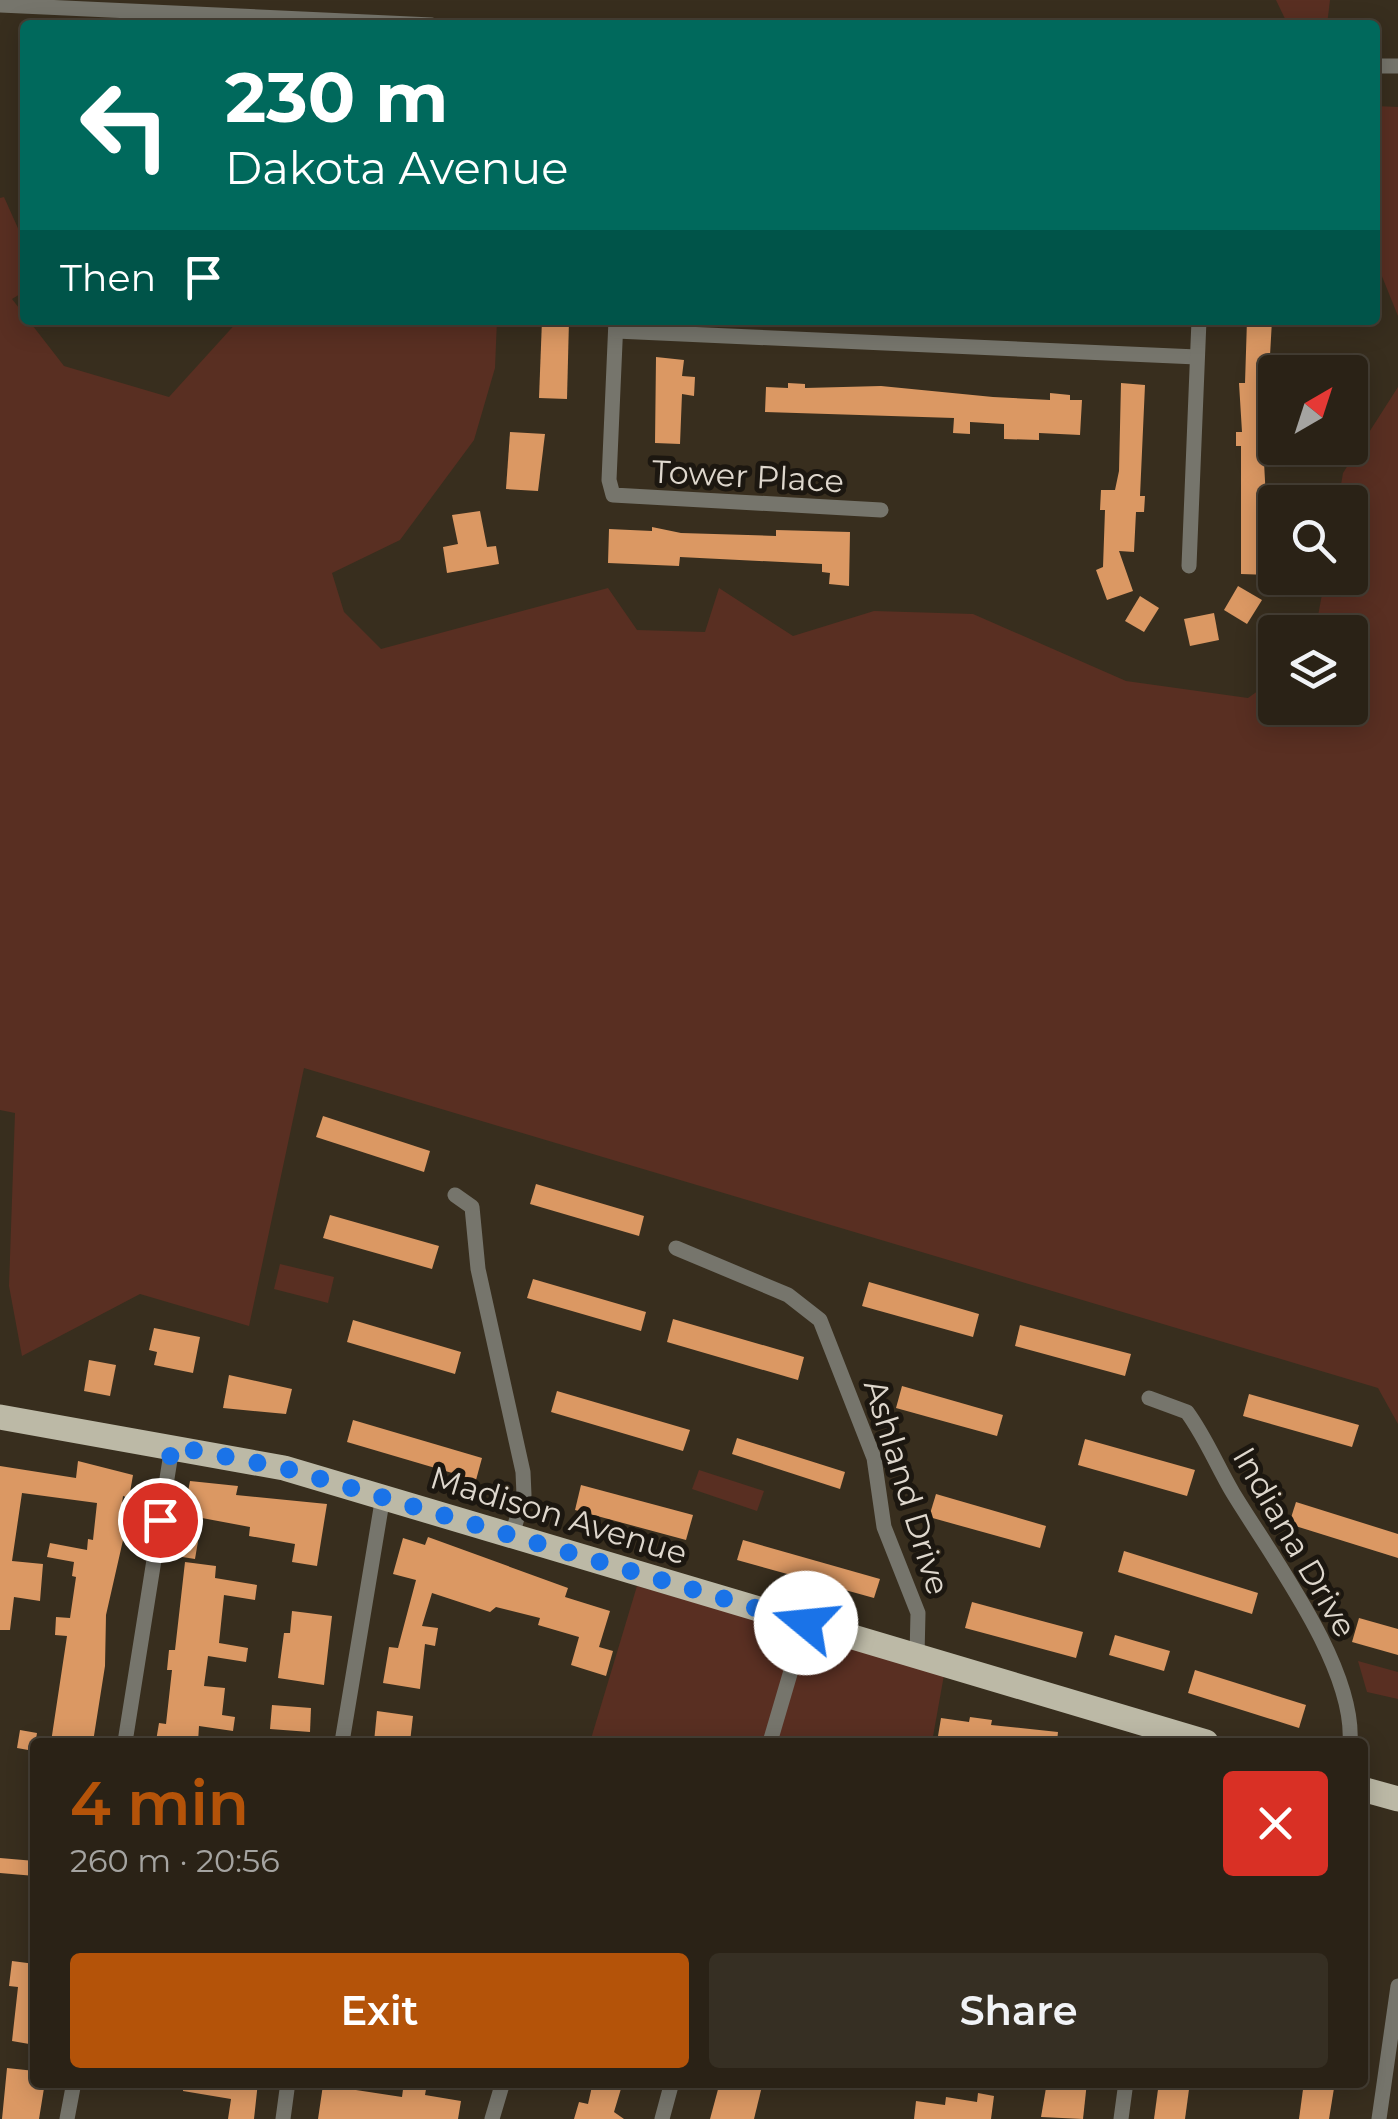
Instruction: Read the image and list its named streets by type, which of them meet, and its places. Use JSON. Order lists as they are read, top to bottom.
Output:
{
  "streets": {
    "main road": ["Madison Avenue"],
    "street": ["Tower Place", "Ashland Drive", "Indiana Drive"]
  },
  "crossings": [
    ["Ashland Drive", "Madison Avenue"]
  ],
  "north": "top right",
  "page": {
    "turn": ["230 m", "Dakota Avenue"],
    "then": "Then",
    "heading": ["4 min", "260 m · 20:56"],
    "buttons": ["Exit", "Share"]
  }
}
